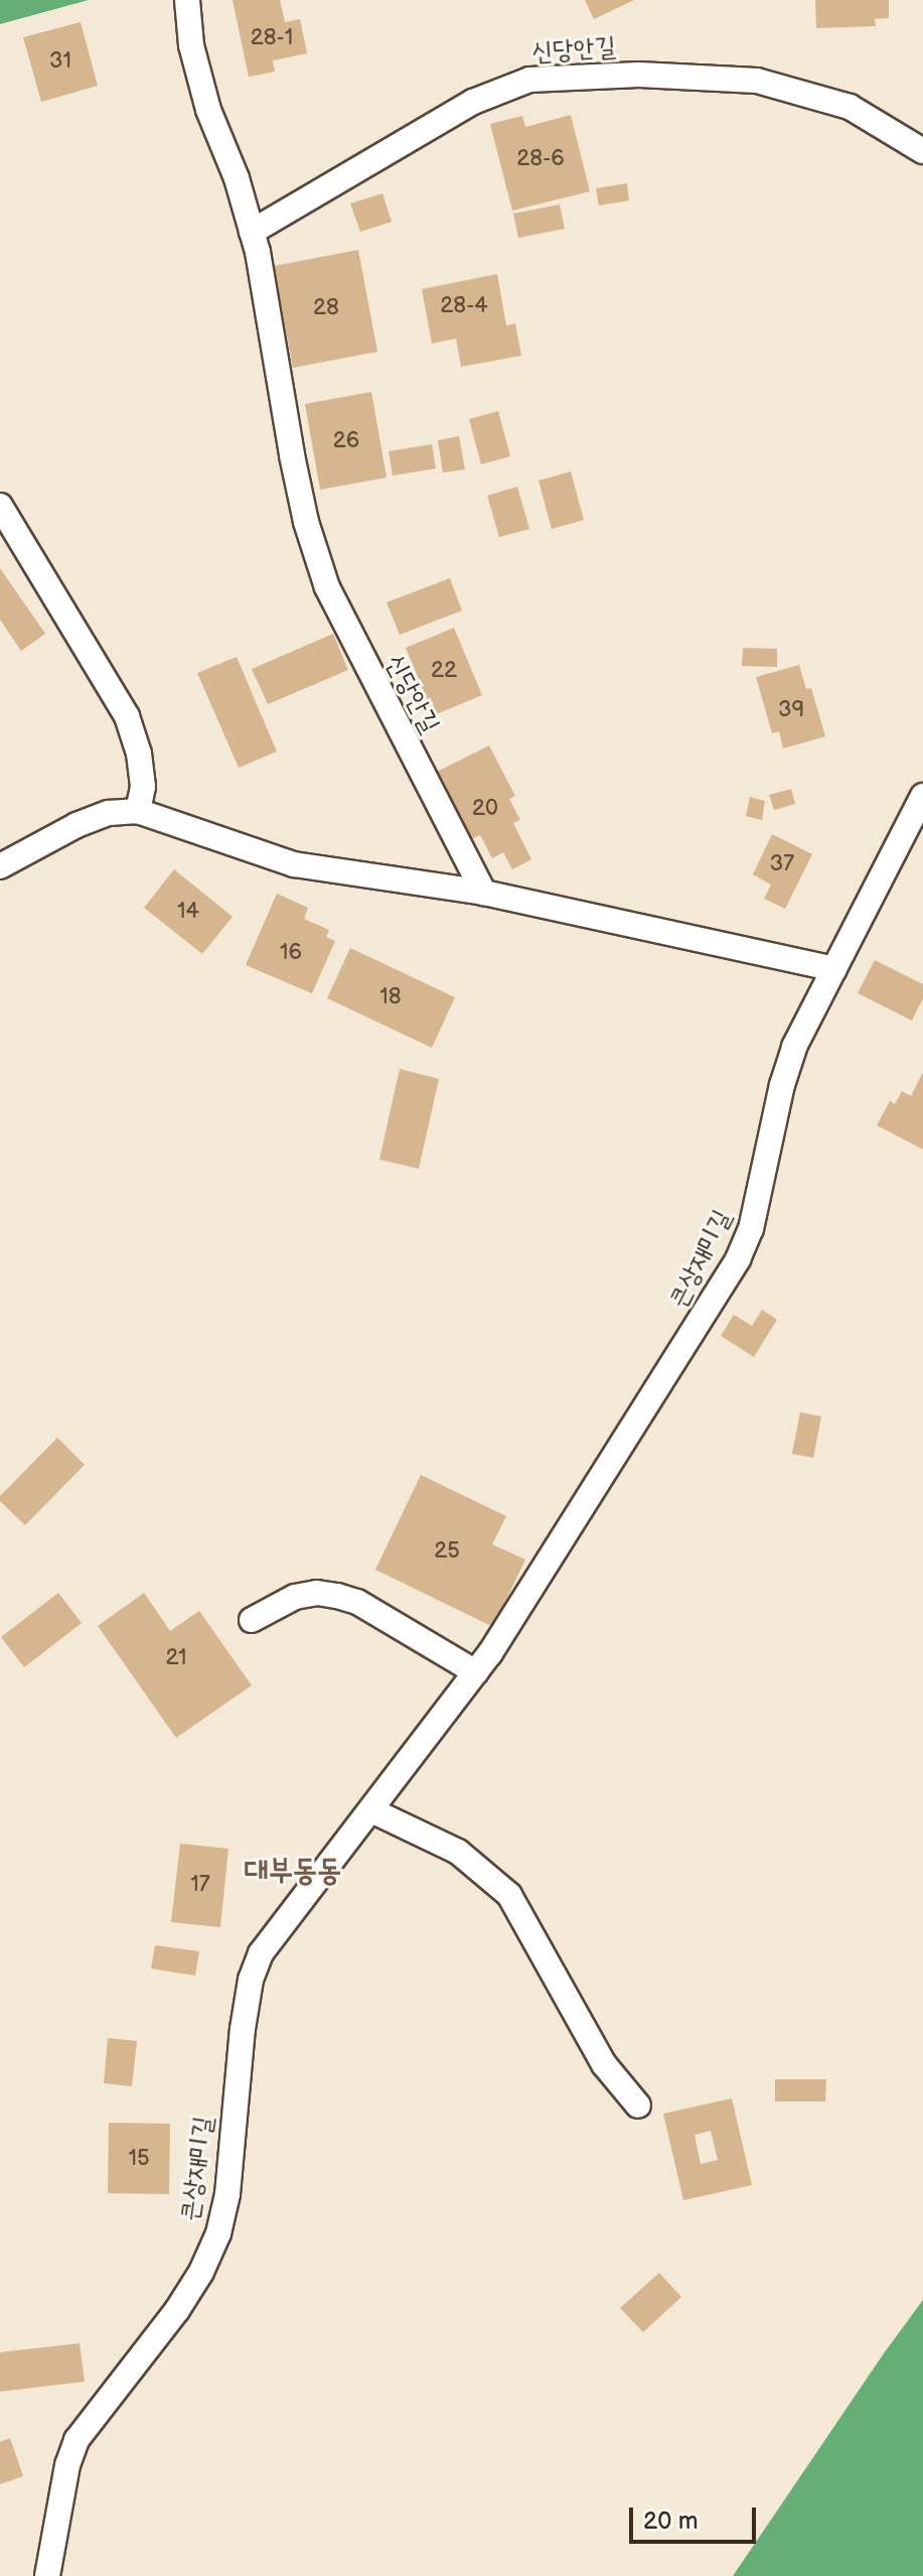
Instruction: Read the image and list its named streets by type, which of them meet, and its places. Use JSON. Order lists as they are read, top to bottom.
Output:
{
  "streets": {
    "lane": ["신당안길", "큰상재미길"]
  },
  "districts": ["대부동동"],
  "house_numbers": [
    "28-1",
    "31",
    "28-6",
    "28-4",
    "28",
    "26",
    "22",
    "39",
    "20",
    "37",
    "14",
    "16",
    "18",
    "25",
    "21",
    "17",
    "15"
  ],
  "scale_bar": "20 m"
}
